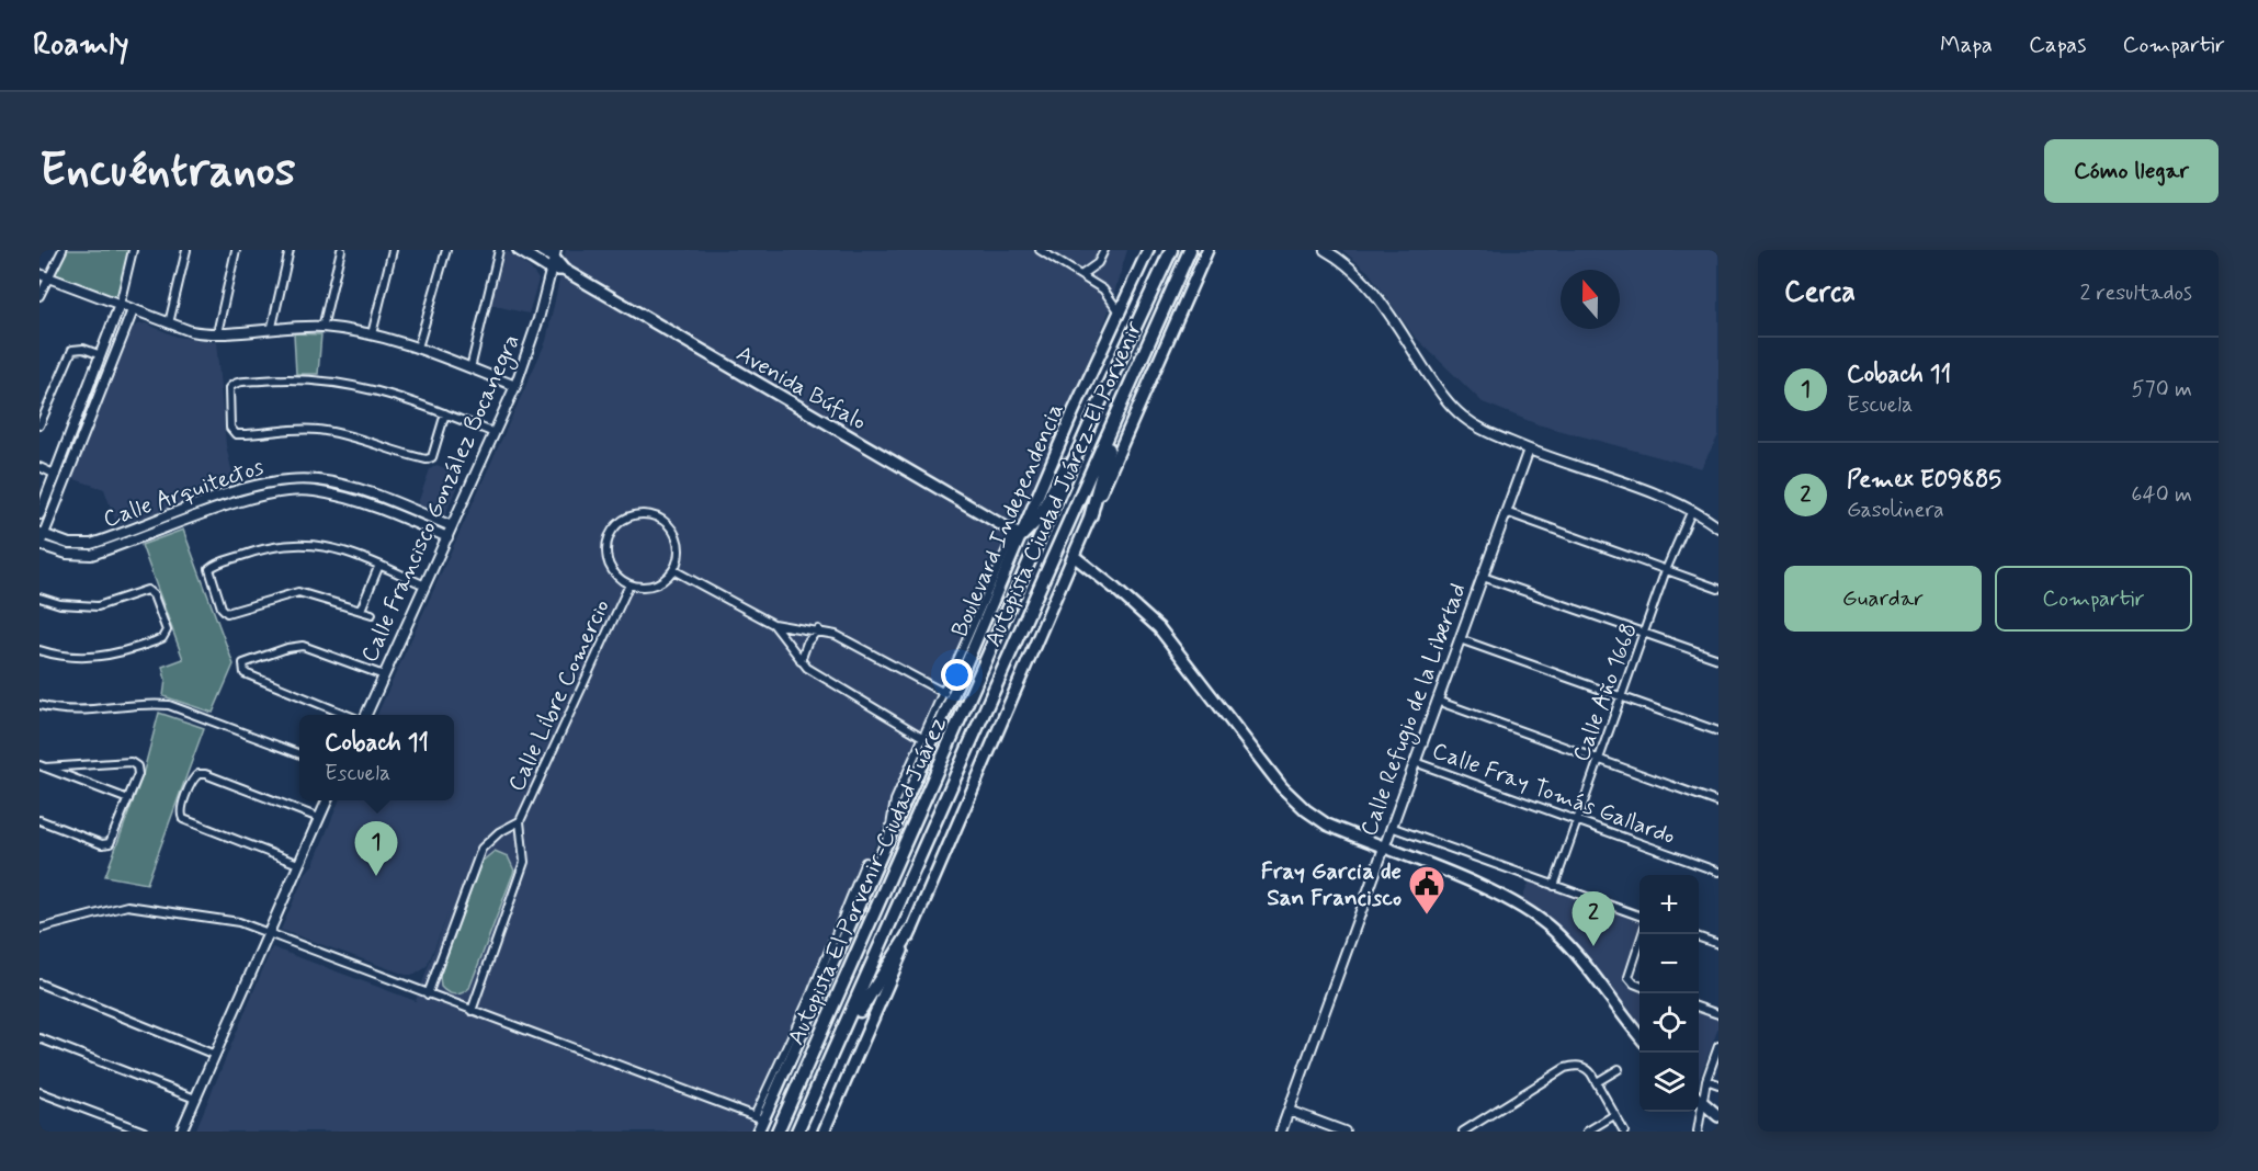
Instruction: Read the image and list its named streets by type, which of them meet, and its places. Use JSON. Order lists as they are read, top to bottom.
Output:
{
  "streets": {
    "highway": ["Autopista Ciudad Juárez-El Porvenir", "Autopista El Porvenir-Ciudad Juárez"],
    "main road": ["Avenida Búfalo", "Boulevard Independencia"],
    "street": [
      "Calle Arquitectos",
      "Calle Francisco González Bocanegra",
      "Calle Año 1668",
      "Calle Libre Comercio",
      "Calle Refugio de la Libertad",
      "Calle Fray Tomás Gallardo"
    ]
  },
  "crossings": [
    ["Avenida Búfalo", "Calle Francisco González Bocanegra"],
    ["Avenida Búfalo", "Boulevard Independencia"],
    ["Calle Arquitectos", "Calle Francisco González Bocanegra"],
    ["Calle Año 1668", "Calle Fray Tomás Gallardo"],
    ["Calle Refugio de la Libertad", "Calle Fray Tomás Gallardo"]
  ],
  "places": {
    "public building": ["Fray Garcia de San Francisco"]
  },
  "north": "top",
  "page": {
    "header": "Roamly",
    "nav": ["Mapa", "Capas", "Compartir"],
    "buttons": [
      "Cómo llegar",
      ["Guardar", "Compartir"]
    ],
    "title": "Encuéntranos",
    "heading": ["Cerca", "2 resultados"],
    "list": [
      {
        "mark": "1",
        "name": "Cobach 11",
        "note": "Escuela",
        "value": "570 m"
      },
      {
        "mark": "2",
        "name": "Pemex E09885",
        "note": "Gasolinera",
        "value": "640 m"
      }
    ],
    "popup": ["Cobach 11", "Escuela"],
    "pins": ["1", "2"],
    "map_buttons": ["+", "−"]
  }
}
